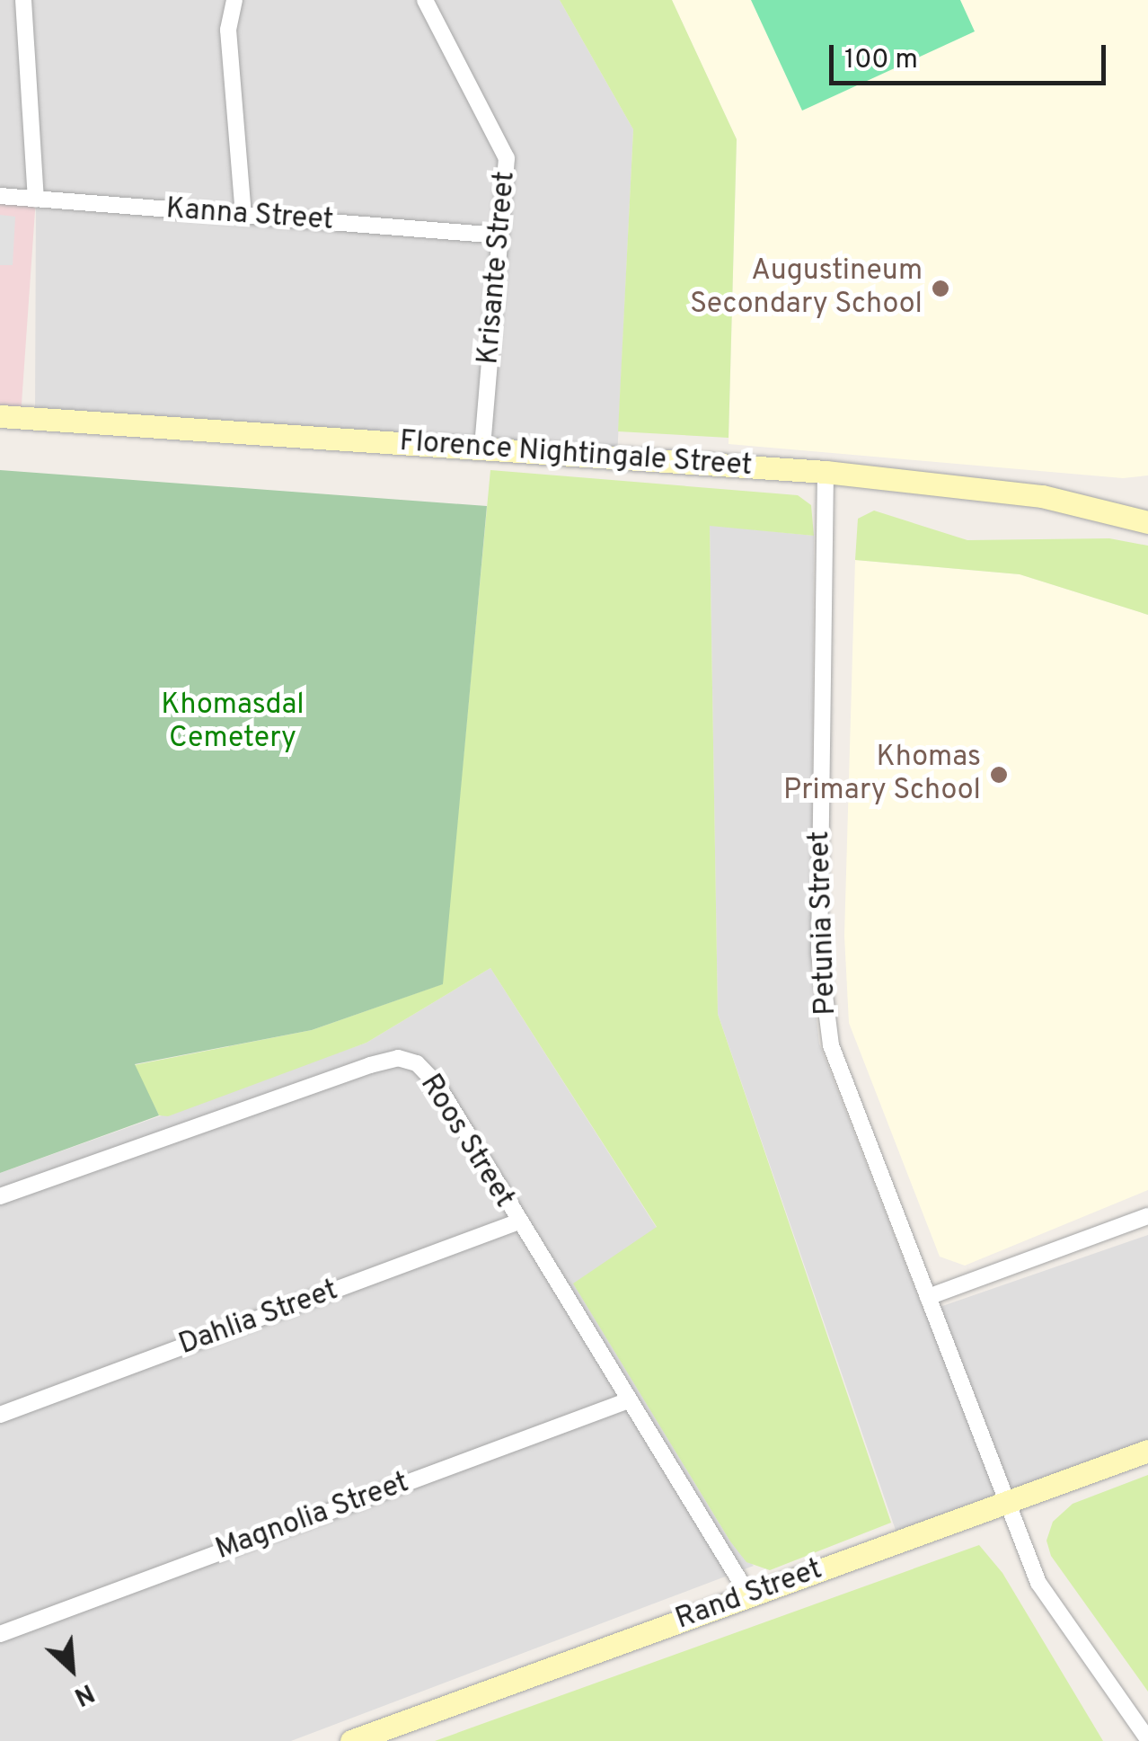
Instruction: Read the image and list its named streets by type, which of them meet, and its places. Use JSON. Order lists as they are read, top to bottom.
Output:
{
  "streets": {
    "main road": ["Florence Nightingale Street", "Rand Street"],
    "street": [
      "Kanna Street",
      "Krisante Street",
      "Petunia Street",
      "Roos Street",
      "Dahlia Street",
      "Magnolia Street"
    ]
  },
  "crossings": [
    ["Kanna Street", "Krisante Street"],
    ["Krisante Street", "Florence Nightingale Street"],
    ["Florence Nightingale Street", "Petunia Street"],
    ["Petunia Street", "Rand Street"],
    ["Roos Street", "Dahlia Street"],
    ["Roos Street", "Magnolia Street"],
    ["Roos Street", "Rand Street"]
  ],
  "parks": ["Khomasdal Cemetery"],
  "places": ["Augustineum Secondary School", "Khomas Primary School"],
  "scale_bar": "100 m",
  "north": "bottom right"
}
